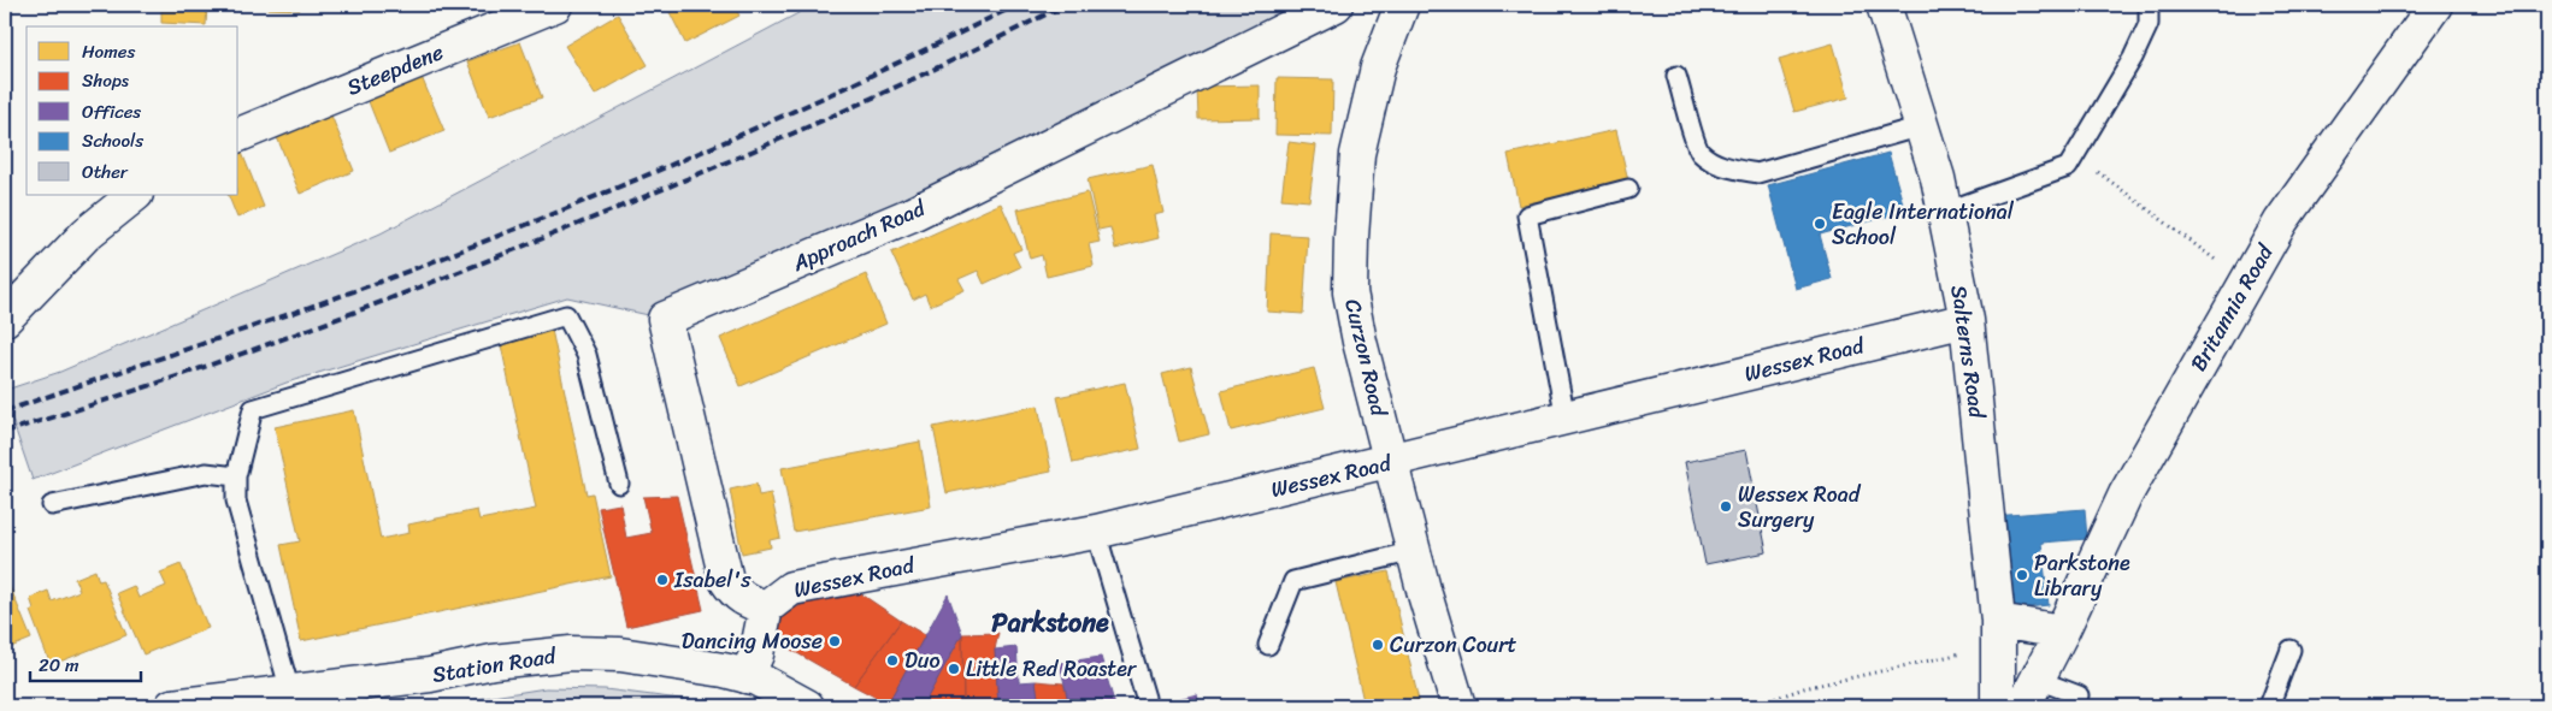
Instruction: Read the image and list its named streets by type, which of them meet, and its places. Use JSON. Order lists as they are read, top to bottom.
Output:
{
  "streets": {
    "street": [
      "Steepdene",
      "Approach Road",
      "Britannia Road",
      "Salterns Road",
      "Curzon Road",
      "Wessex Road",
      "Station Road"
    ]
  },
  "crossings": [
    ["Approach Road", "Wessex Road"],
    ["Salterns Road", "Wessex Road"],
    ["Curzon Road", "Wessex Road"],
    ["Wessex Road", "Station Road"]
  ],
  "districts": ["Parkstone"],
  "places": [
    "Eagle International School",
    "Wessex Road Surgery",
    "Parkstone Library",
    "Isabel's",
    "Dancing Moose",
    "Curzon Court",
    "Duo",
    "Little Red Roaster"
  ],
  "legend": [
    "Homes",
    "Shops",
    "Offices",
    "Schools",
    "Other"
  ],
  "scale_bar": "20 m"
}
